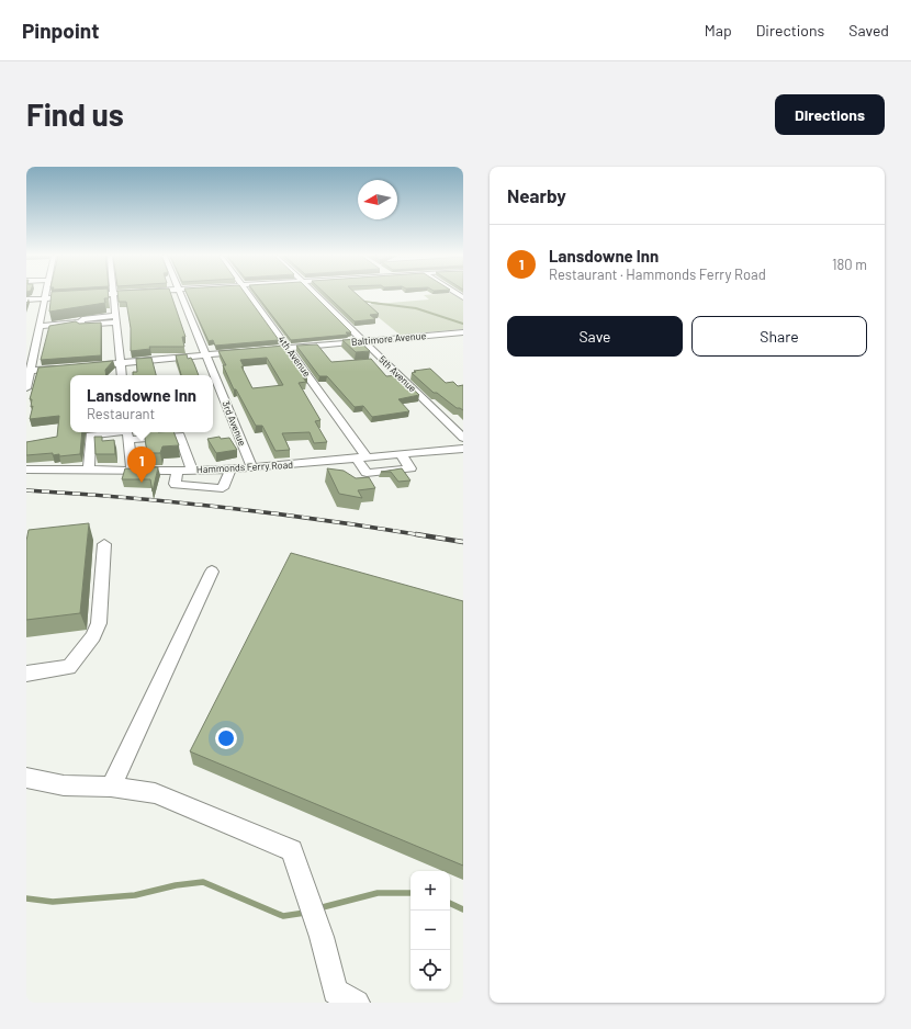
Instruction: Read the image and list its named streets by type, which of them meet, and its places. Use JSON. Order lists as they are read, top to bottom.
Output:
{
  "streets": {
    "street": [
      "Baltimore Avenue",
      "4th Avenue",
      "5th Avenue",
      "3rd Avenue",
      "Hammonds Ferry Road"
    ]
  },
  "crossings": [
    ["Baltimore Avenue", "4th Avenue"],
    ["Baltimore Avenue", "5th Avenue"],
    ["4th Avenue", "Hammonds Ferry Road"],
    ["3rd Avenue", "Hammonds Ferry Road"]
  ],
  "north": "left",
  "page": {
    "header": "Pinpoint",
    "nav": ["Map", "Directions", "Saved"],
    "buttons": [
      "Directions",
      ["Save", "Share"]
    ],
    "title": "Find us",
    "heading": "Nearby",
    "list": [
      {
        "mark": "1",
        "name": "Lansdowne Inn",
        "note": "Restaurant · Hammonds Ferry Road",
        "value": "180 m"
      }
    ],
    "popup": ["Lansdowne Inn", "Restaurant"],
    "pins": "1",
    "map_buttons": ["+", "−"]
  }
}
